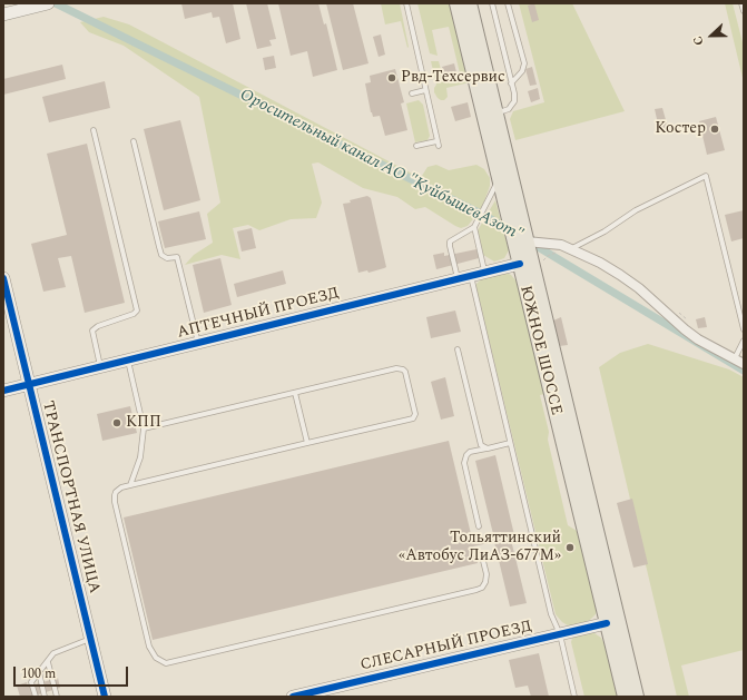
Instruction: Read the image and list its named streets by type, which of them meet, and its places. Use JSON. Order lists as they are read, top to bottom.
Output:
{
  "streets": {
    "main road": ["ЮЖНОЕ ШОССЕ"],
    "street": ["АПТЕЧНЫЙ ПРОЕЗД", "ТРАНСПОРТНАЯ УЛИЦА", "СЛЕСАРНЫЙ ПРОЕЗД"]
  },
  "crossings": [
    ["АПТЕЧНЫЙ ПРОЕЗД", "ЮЖНОЕ ШОССЕ"],
    ["АПТЕЧНЫЙ ПРОЕЗД", "ТРАНСПОРТНАЯ УЛИЦА"],
    ["ЮЖНОЕ ШОССЕ", "СЛЕСАРНЫЙ ПРОЕЗД"]
  ],
  "water": ["Оросительный канал АО \"КуйбышевАзот\""],
  "places": [
    "Рвд-Техсервис",
    "Костер",
    "КПП",
    "Тольяттинский «Автобус ЛиАЗ-677М»"
  ],
  "scale_bar": "100 m",
  "north": "left"
}
